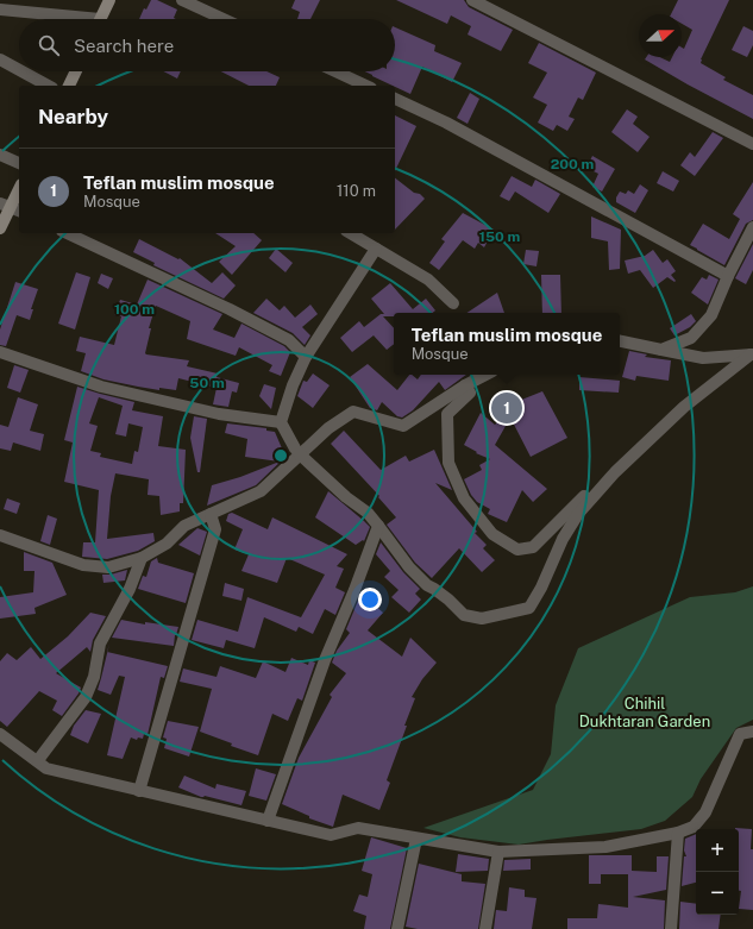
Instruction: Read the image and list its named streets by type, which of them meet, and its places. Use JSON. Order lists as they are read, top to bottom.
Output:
{
  "parks": ["Chihil Dukhtaran Garden"],
  "north": "right",
  "page": {
    "search": "Search here",
    "heading": "Nearby",
    "list": [
      {
        "mark": "1",
        "name": "Teflan muslim mosque",
        "note": "Mosque",
        "value": "110 m"
      }
    ],
    "popup": ["Teflan muslim mosque", "Mosque"],
    "pins": "1",
    "map_buttons": ["+", "−"]
  },
  "rings": [
    "200 m",
    "150 m",
    "100 m",
    "50 m"
  ]
}
